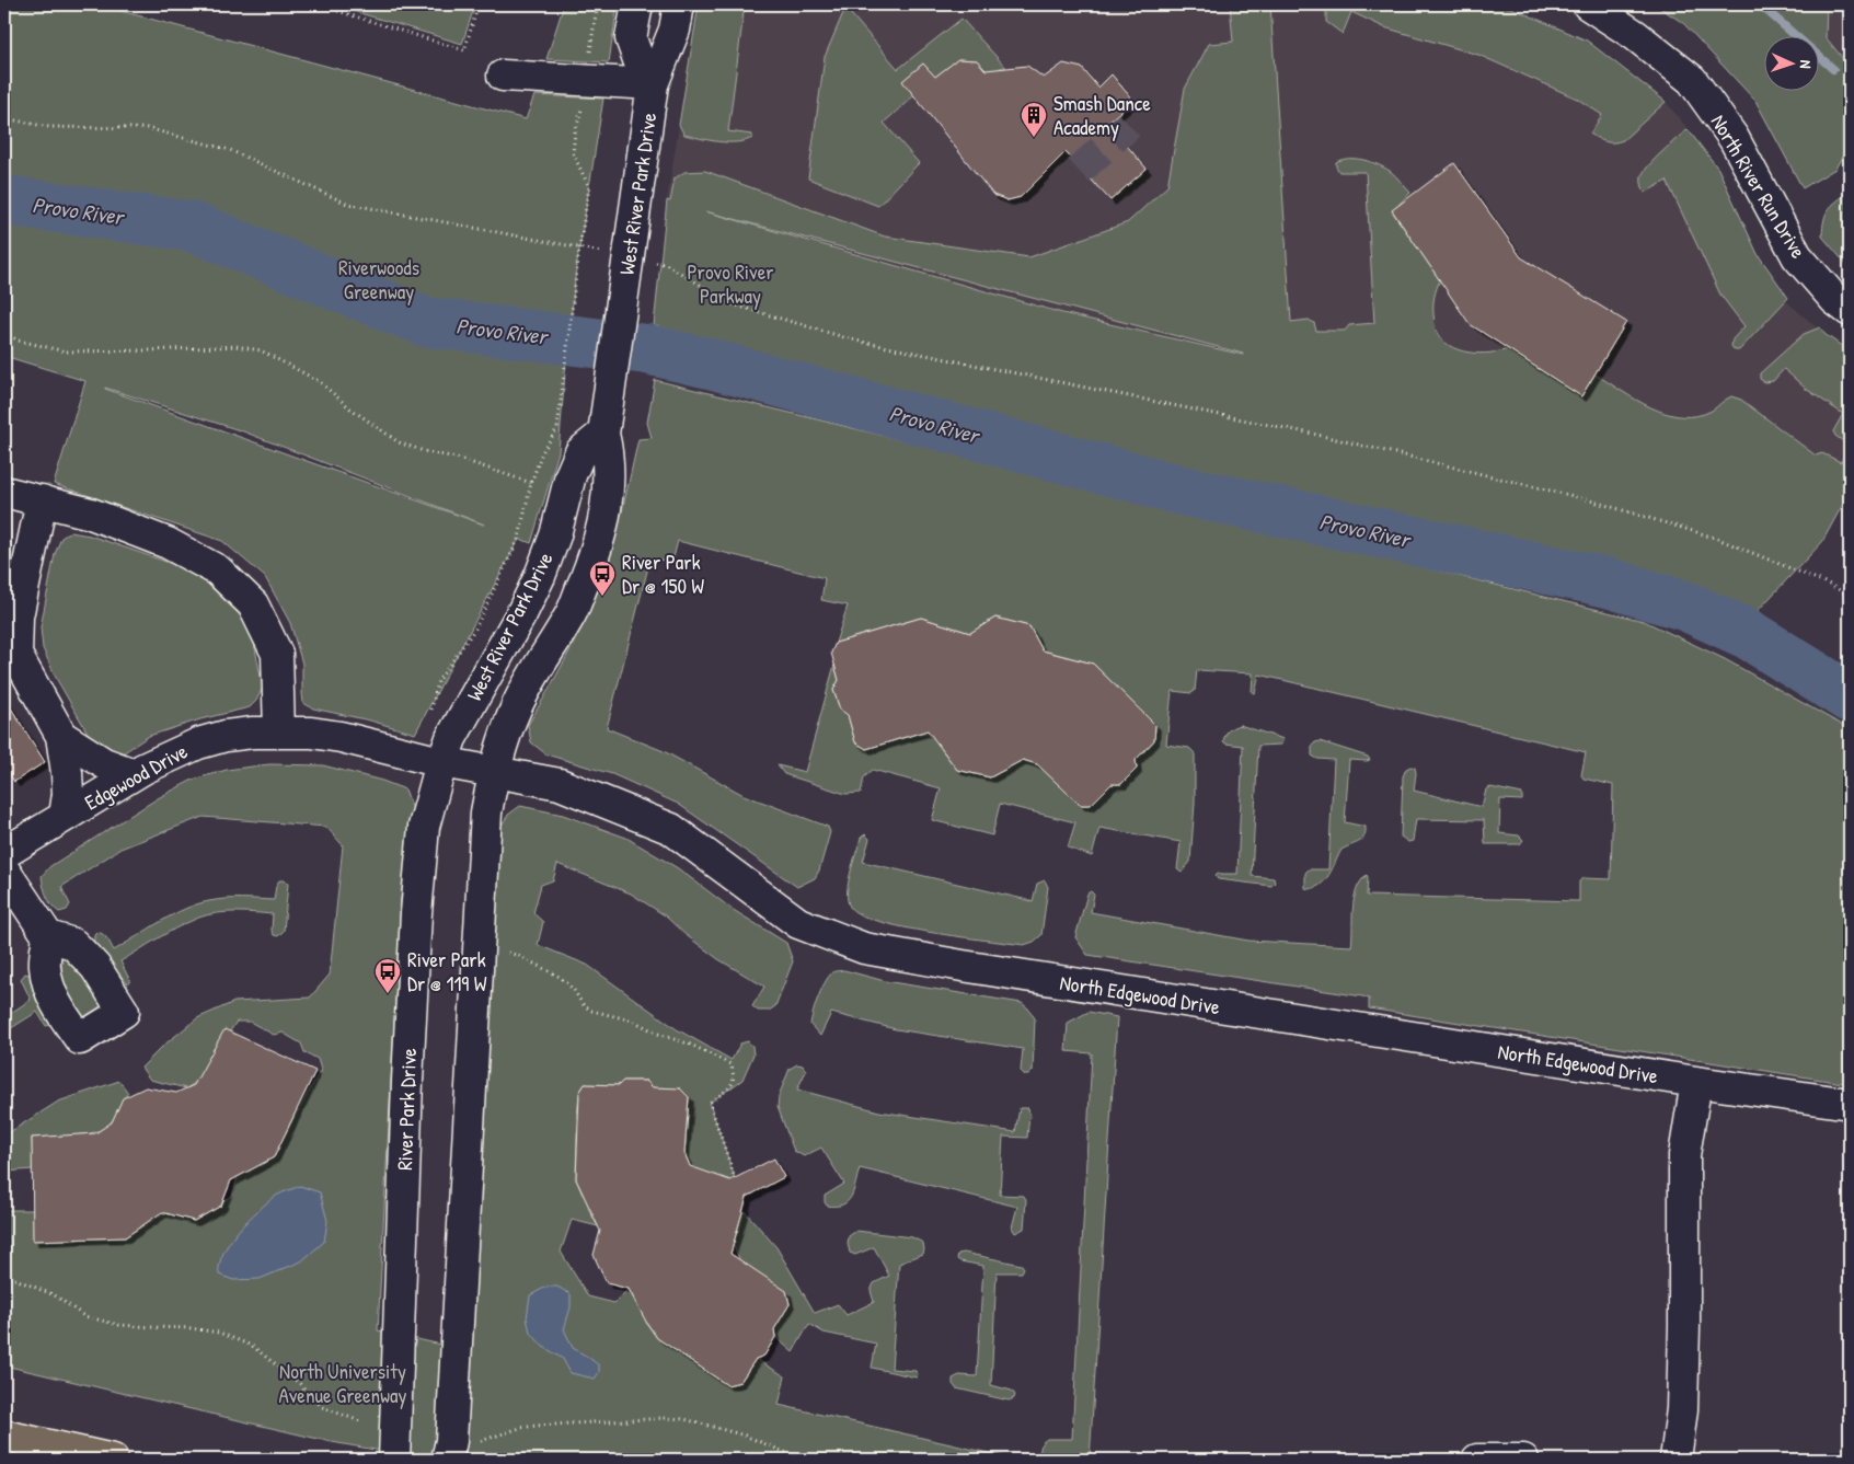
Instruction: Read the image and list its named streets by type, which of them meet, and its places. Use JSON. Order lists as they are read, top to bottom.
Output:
{
  "streets": {
    "street": [
      "North River Run Drive",
      "West River Park Drive",
      "Edgewood Drive",
      "North Edgewood Drive",
      "River Park Drive"
    ]
  },
  "crossings": [
    ["West River Park Drive", "Edgewood Drive"],
    ["West River Park Drive", "North Edgewood Drive"],
    ["West River Park Drive", "River Park Drive"],
    ["Edgewood Drive", "North Edgewood Drive"],
    ["Edgewood Drive", "River Park Drive"]
  ],
  "water": ["Provo River"],
  "parks": ["Riverwoods Greenway", "Provo River Parkway", "North University Avenue Greenway"],
  "places": {
    "building": ["Smash Dance Academy"],
    "bus stop": ["River Park Dr @ 150 W", "River Park Dr @ 119 W"]
  },
  "north": "right"
}
